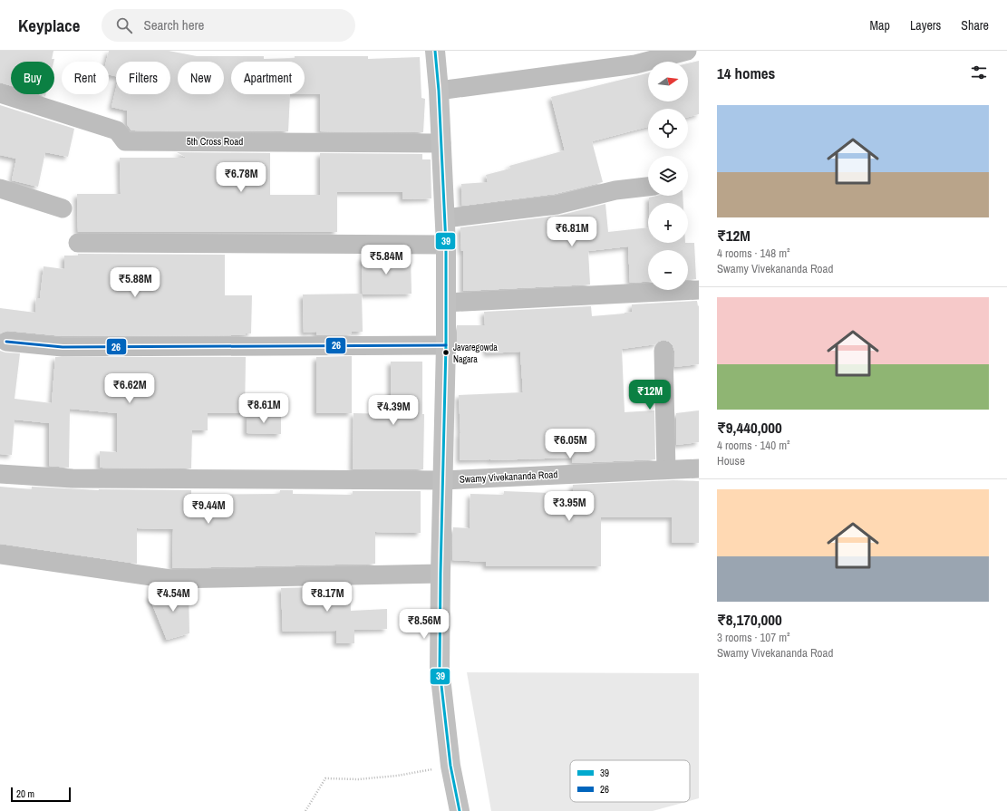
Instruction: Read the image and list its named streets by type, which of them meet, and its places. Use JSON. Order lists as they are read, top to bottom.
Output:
{
  "streets": {
    "street": ["5th Cross Road", "Swamy Vivekananda Road"]
  },
  "places": ["Javaregowda Nagara"],
  "lines": ["transit line 39", "transit line 26"],
  "legend": ["39", "26"],
  "scale_bar": "20 m",
  "north": "right",
  "page": {
    "header": "Keyplace",
    "search": "Search here",
    "nav": ["Map", "Layers", "Share"],
    "heading": "14 homes",
    "map_buttons": ["+", "−"],
    "chip": [
      "Buy",
      "Rent",
      "Filters",
      "New",
      "Apartment"
    ],
    "list": [
      {
        "name": "₹12M",
        "note": "4 rooms · 148 m² · Swamy Vivekananda Road"
      },
      {
        "name": "₹9,440,000",
        "note": "4 rooms · 140 m² · House"
      },
      {
        "name": "₹8,170,000",
        "note": "3 rooms · 107 m² · Swamy Vivekananda Road"
      }
    ],
    "price": [
      "₹6.78M",
      "₹6.81M",
      "₹5.84M",
      "₹5.88M",
      "₹6.62M",
      "₹12M",
      "₹8.61M",
      "₹4.39M",
      "₹6.05M",
      "₹3.95M",
      "₹9.44M",
      "₹4.54M",
      "₹8.17M",
      "₹8.56M"
    ],
    "scale": "20 m"
  }
}
